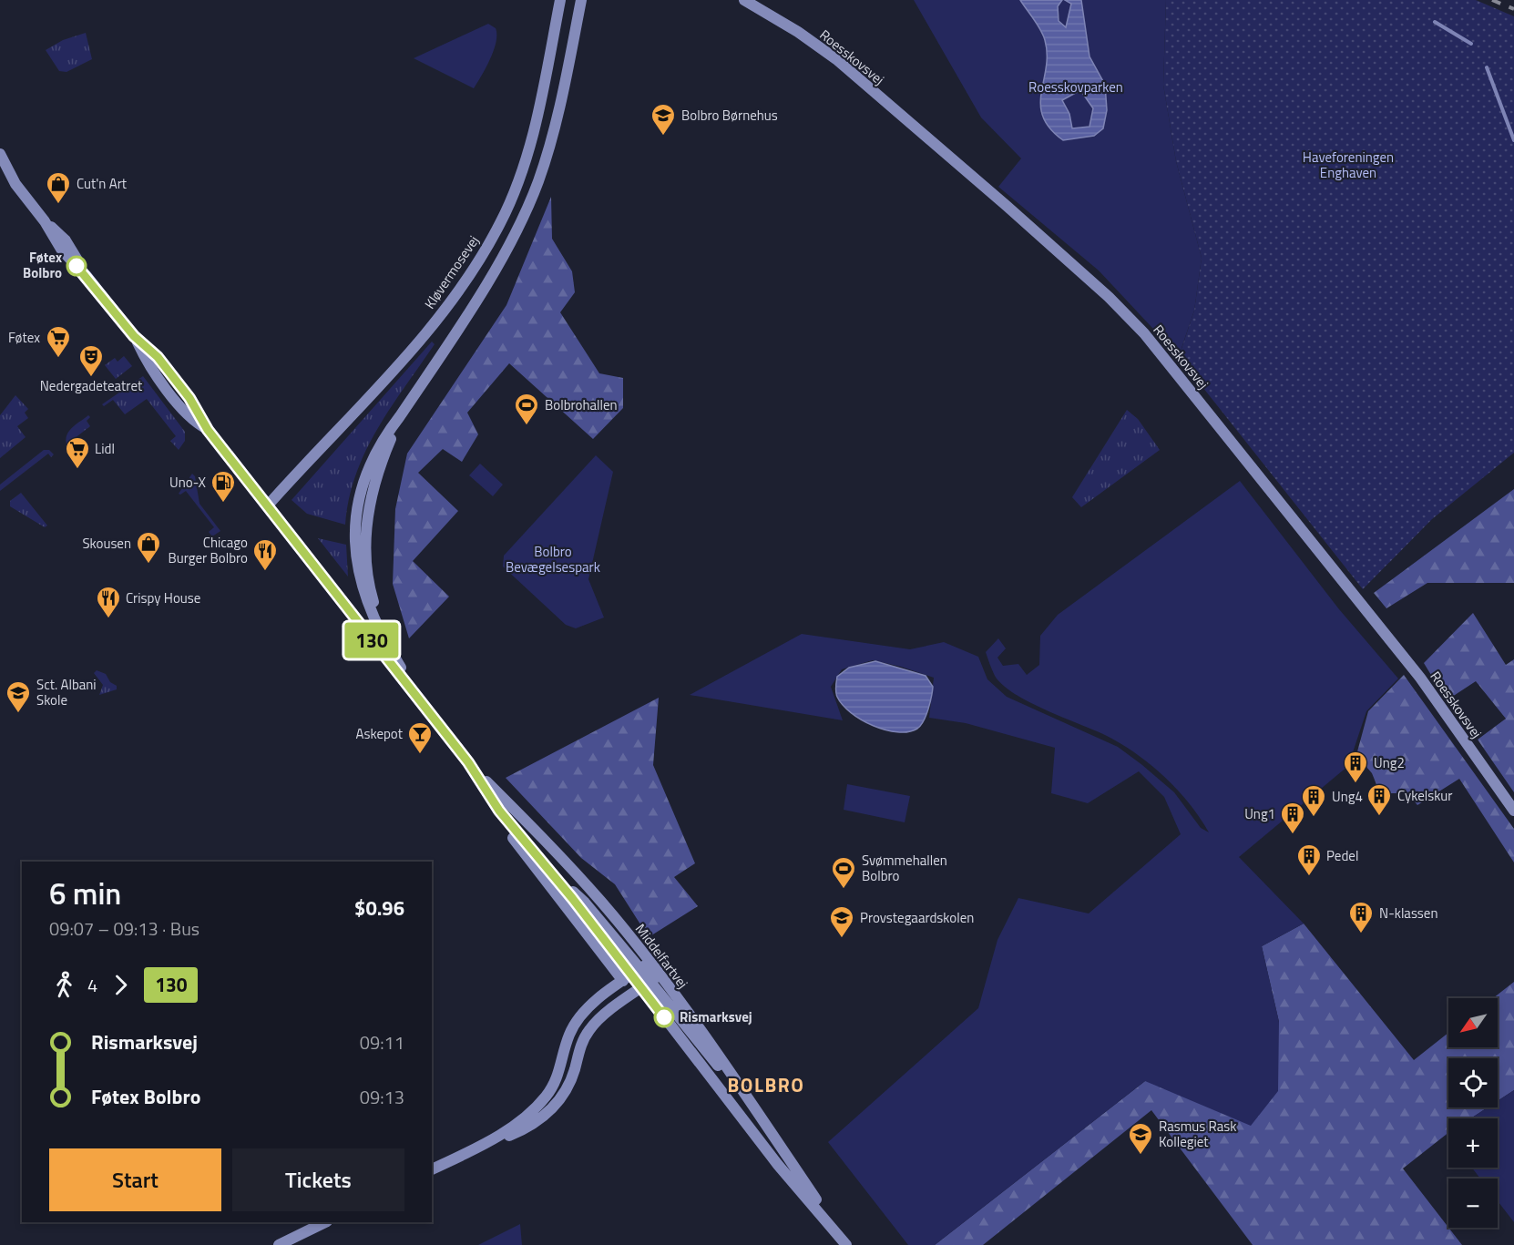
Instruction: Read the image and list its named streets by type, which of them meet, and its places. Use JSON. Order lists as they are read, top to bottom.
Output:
{
  "streets": {
    "main road": ["Roesskovsvej", "Kløvermosevej", "Middelfartvej"]
  },
  "crossings": [
    ["Kløvermosevej", "Middelfartvej"]
  ],
  "districts": ["BOLBRO"],
  "parks": ["Roesskovparken", "Haveforeningen Enghaven", "Bolbro Bevægelsespark"],
  "places": {
    "school or university": [
      "Bolbro Børnehus",
      "Sct. Albani Skole",
      "Provstegaardskolen",
      "Rasmus Rask Kollegiet"
    ],
    "shop": ["Cut'n Art", "Skousen"],
    "other": ["Føtex Bolbro", "Rismarksvej"],
    "supermarket": ["Føtex", "Lidl"],
    "theatre": ["Nedergadeteatret"],
    "sports": ["Bolbrohallen", "Svømmehallen Bolbro"],
    "fuel station": ["Uno-X"],
    "restaurant": ["Chicago Burger Bolbro", "Crispy House"],
    "bar": ["Askepot"],
    "building": [
      "Ung2",
      "Cykelskur",
      "Ung4",
      "Ung1",
      "Pedel",
      "N-klassen"
    ]
  },
  "lines": ["bus line 130"],
  "north": "bottom left",
  "page": {
    "on_map": "130",
    "heading": ["6 min", "09:07 – 09:13 · Bus", "$0.96"],
    "legs": ["4", "130"],
    "map_buttons": ["+", "−"],
    "list": [
      {
        "name": "Rismarksvej",
        "value": "09:11"
      },
      {
        "name": "Føtex Bolbro",
        "value": "09:13"
      }
    ],
    "buttons": ["Start", "Tickets"]
  }
}
